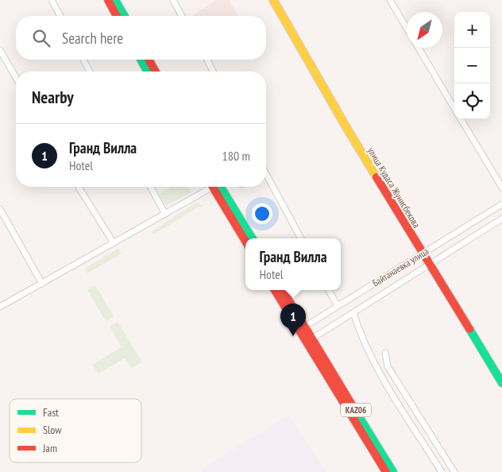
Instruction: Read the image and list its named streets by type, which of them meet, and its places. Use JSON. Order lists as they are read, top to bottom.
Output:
{
  "streets": {
    "main road": ["улица Кудаса Жунисбекова", "KАZ06"],
    "street": ["Байтанаевка улица"]
  },
  "crossings": [
    ["улица Кудаса Жунисбекова", "Байтанаевка улица"],
    ["Байтанаевка улица", "KАZ06"]
  ],
  "legend": ["Fast", "Slow", "Jam"],
  "north": "bottom left",
  "page": {
    "map_buttons": ["+", "−"],
    "search": "Search here",
    "heading": "Nearby",
    "list": [
      {
        "mark": "1",
        "name": "Гранд Вилла",
        "note": "Hotel",
        "value": "180 m"
      }
    ],
    "popup": ["Гранд Вилла", "Hotel"],
    "pins": "1"
  }
}
